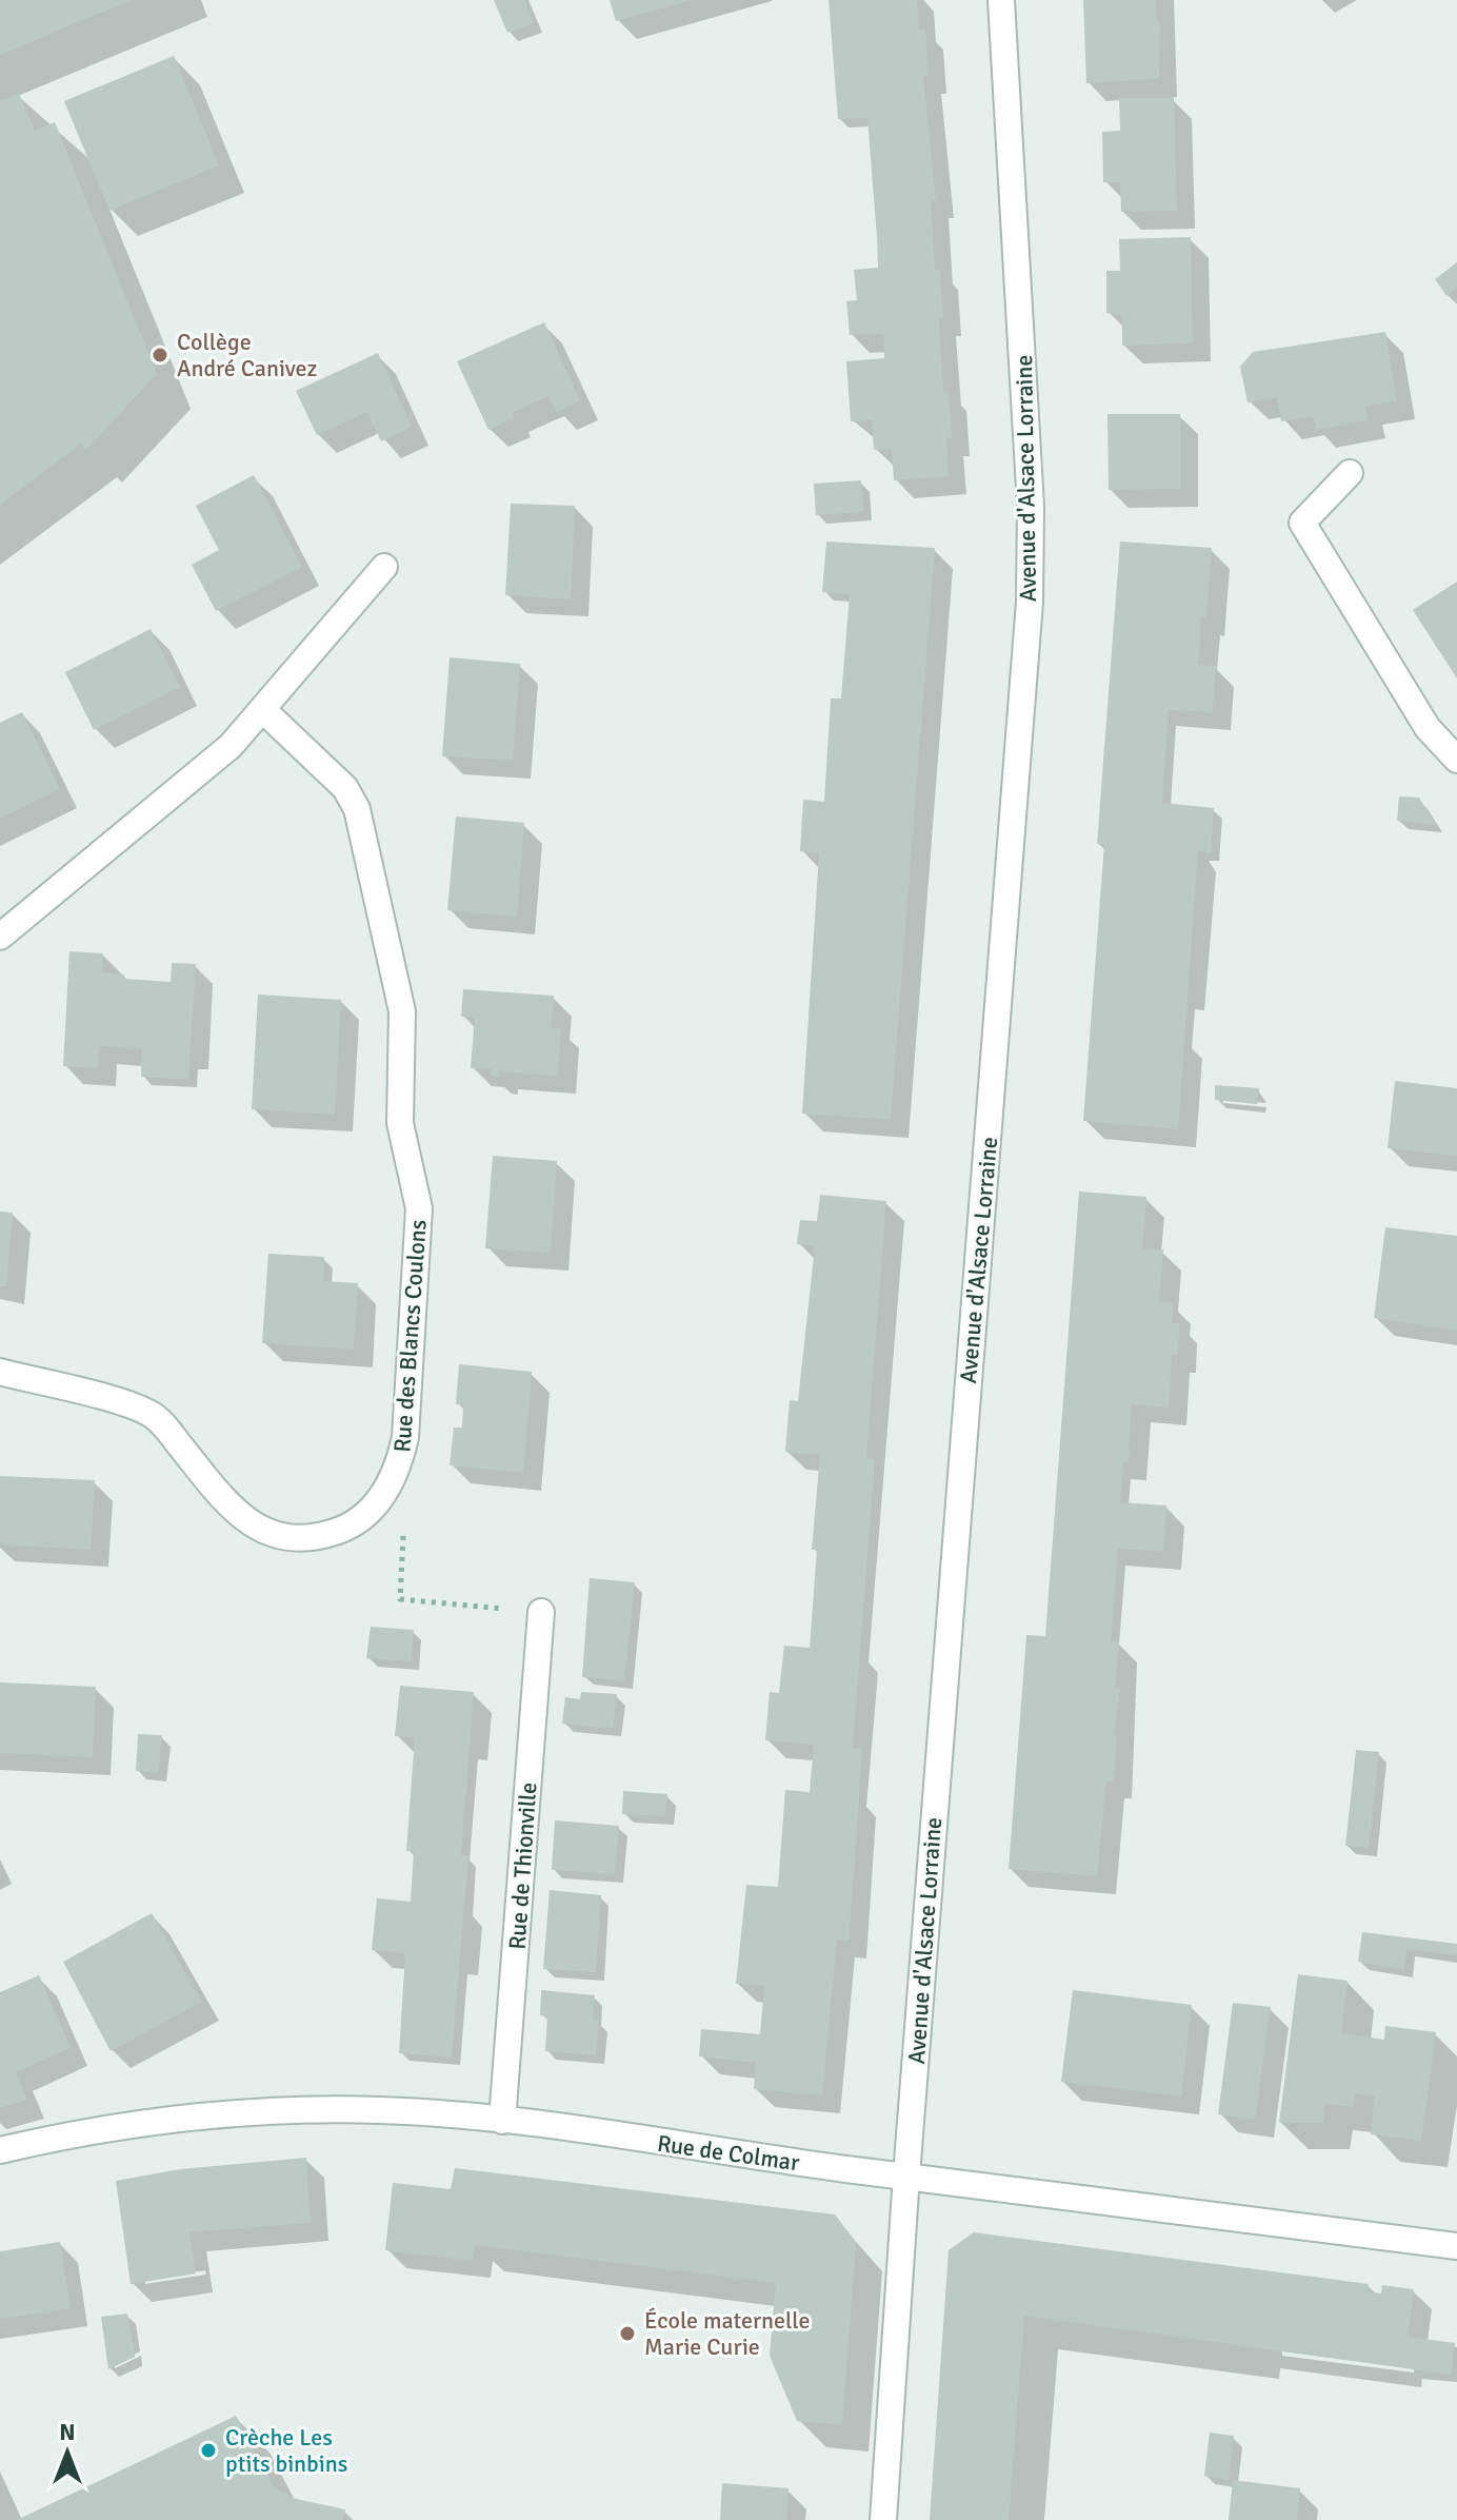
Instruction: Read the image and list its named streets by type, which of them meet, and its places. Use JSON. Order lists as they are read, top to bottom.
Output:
{
  "streets": {
    "street": [
      "Avenue d'Alsace Lorraine",
      "Rue des Blancs Coulons",
      "Rue de Thionville",
      "Rue de Colmar"
    ]
  },
  "crossings": [
    ["Avenue d'Alsace Lorraine", "Rue de Colmar"],
    ["Rue de Thionville", "Rue de Colmar"]
  ],
  "places": ["Collège André Canivez", "École maternelle Marie Curie", "Crèche Les ptits binbins"],
  "north": "top"
}
